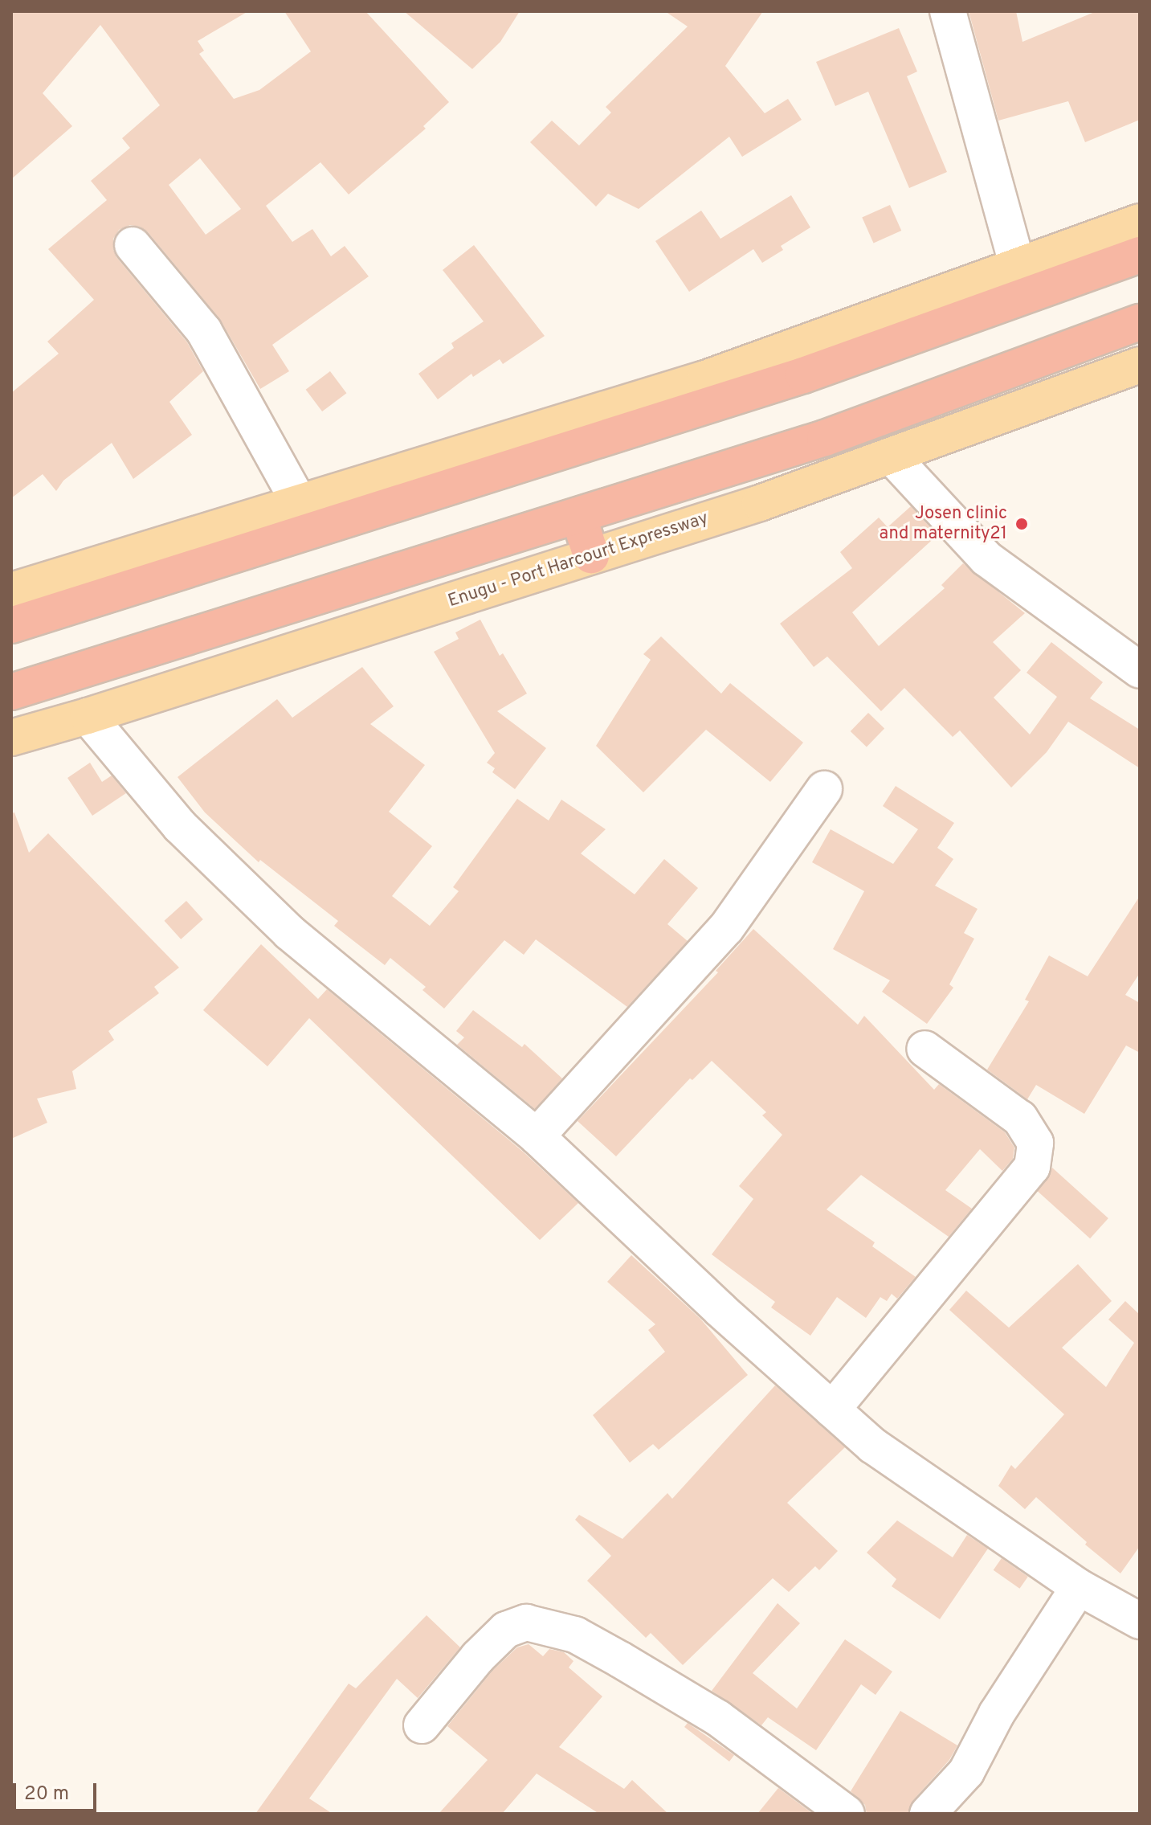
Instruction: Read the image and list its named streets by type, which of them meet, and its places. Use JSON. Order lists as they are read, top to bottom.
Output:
{
  "streets": {
    "main road": ["Enugu - Port Harcourt Expressway"]
  },
  "places": ["Josen clinic and maternity21"],
  "scale_bar": "20 m"
}
